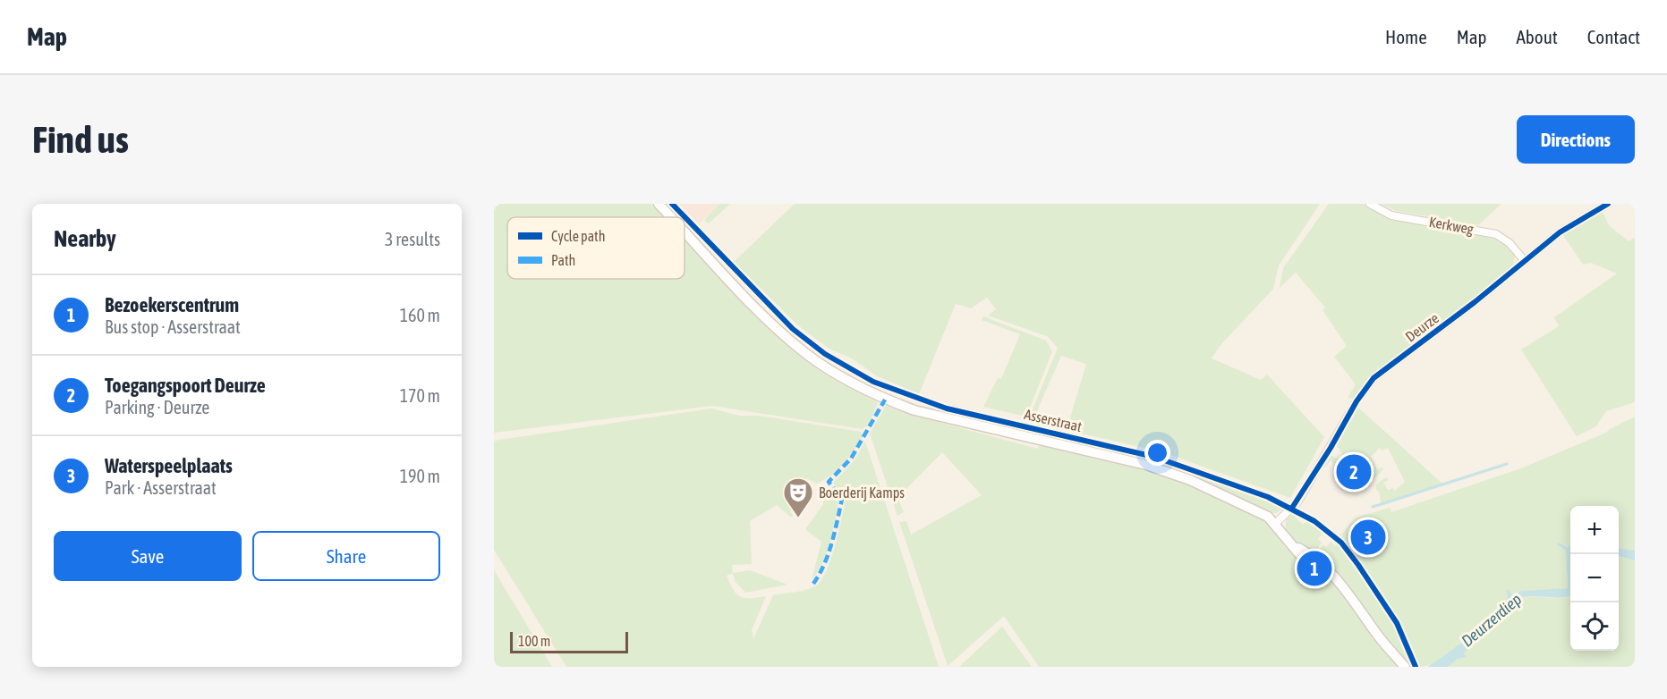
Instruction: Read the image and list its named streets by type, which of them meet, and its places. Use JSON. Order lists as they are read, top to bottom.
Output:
{
  "streets": {
    "main road": ["Asserstraat"],
    "street": ["Kerkweg", "Deurze"]
  },
  "crossings": [
    ["Kerkweg", "Deurze"],
    ["Deurze", "Asserstraat"]
  ],
  "water": ["Deurzerdiep"],
  "places": {
    "theatre": ["Boerderij Kamps"]
  },
  "legend": ["Cycle path", "Path"],
  "scale_bar": "100 m",
  "page": {
    "header": "Map",
    "nav": [
      "Home",
      "Map",
      "About",
      "Contact"
    ],
    "buttons": [
      "Directions",
      ["Save", "Share"]
    ],
    "title": "Find us",
    "heading": ["Nearby", "3 results"],
    "list": [
      {
        "mark": "1",
        "name": "Bezoekerscentrum",
        "note": "Bus stop · Asserstraat",
        "value": "160 m"
      },
      {
        "mark": "2",
        "name": "Toegangspoort Deurze",
        "note": "Parking · Deurze",
        "value": "170 m"
      },
      {
        "mark": "3",
        "name": "Waterspeelplaats",
        "note": "Park · Asserstraat",
        "value": "190 m"
      }
    ],
    "pins": ["2", "3", "1"],
    "map_buttons": ["+", "−"],
    "scale": "100 m"
  }
}
